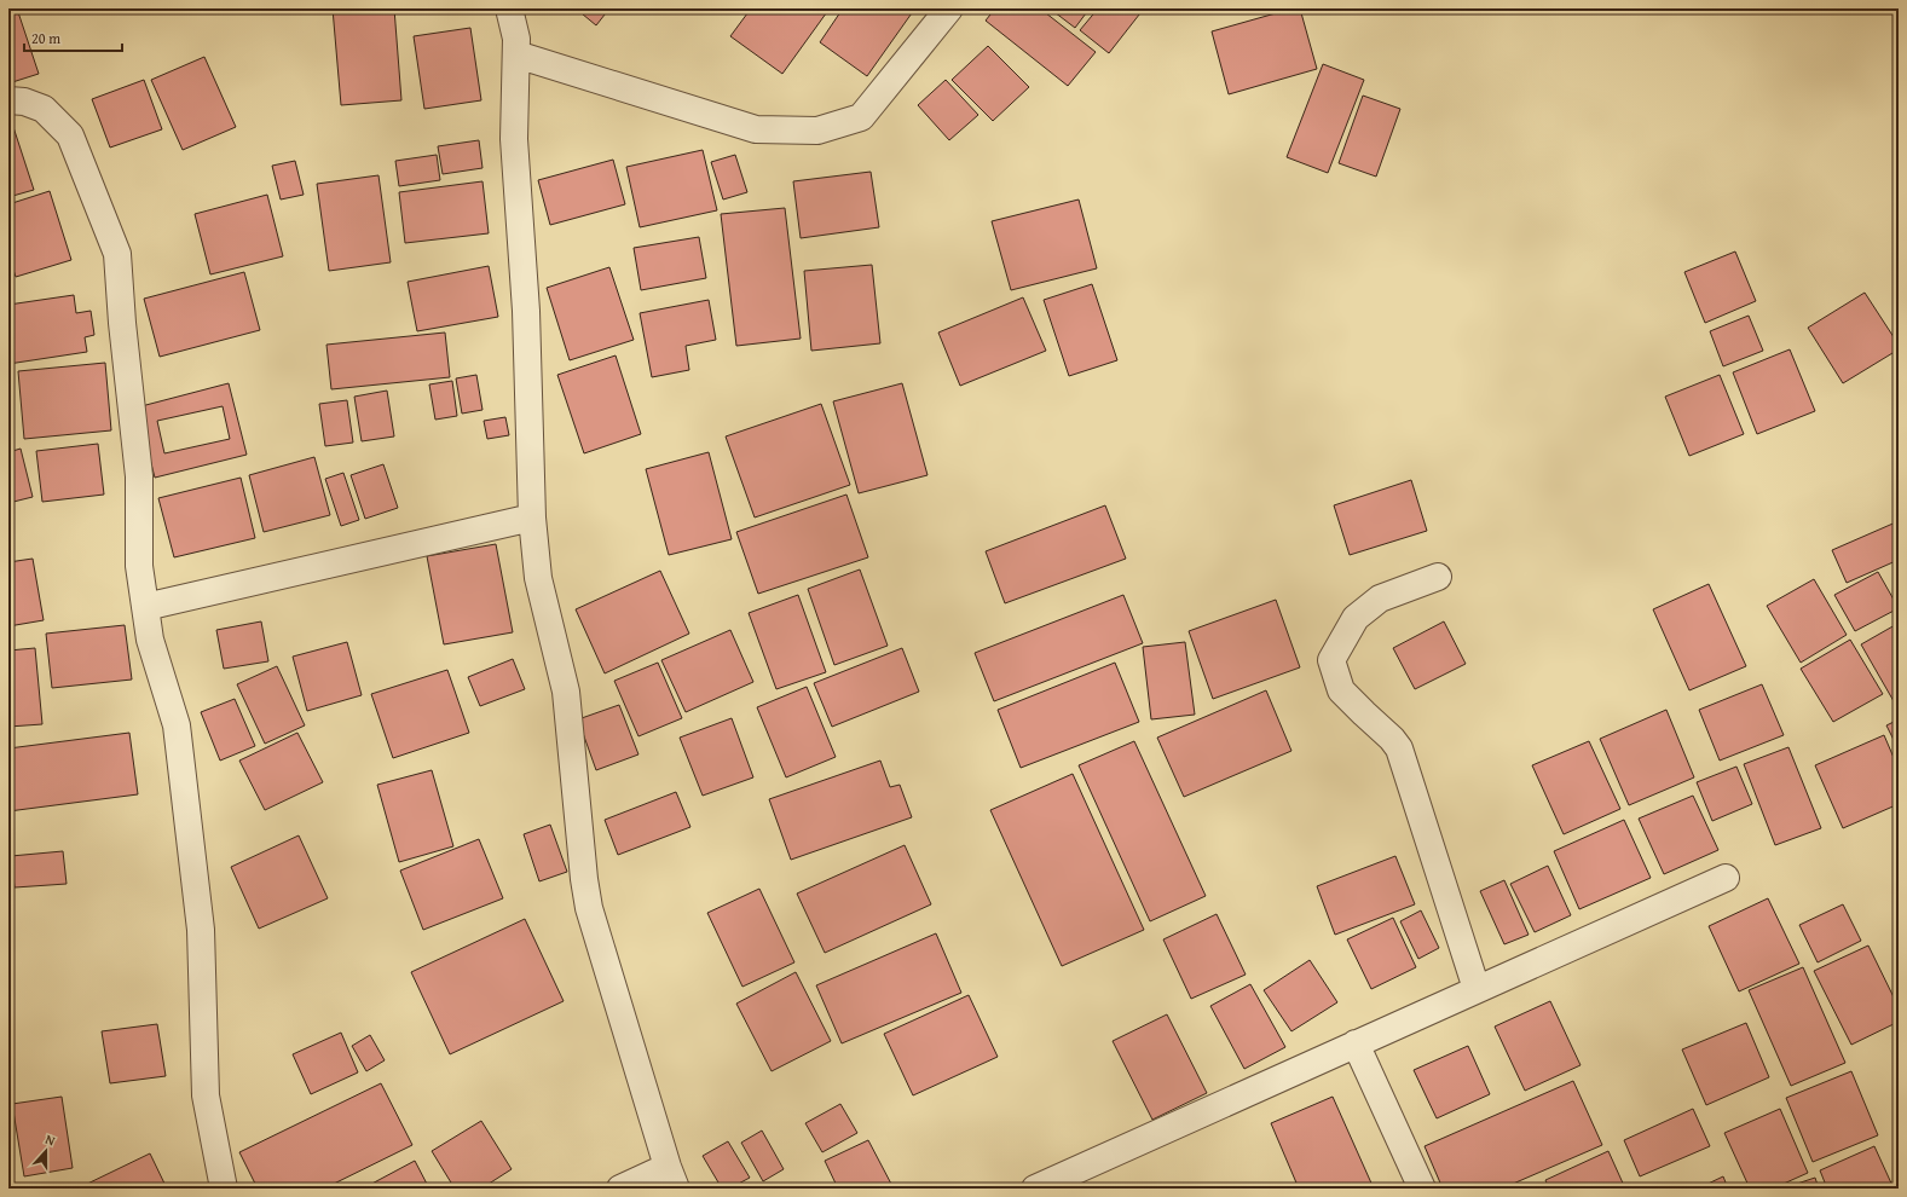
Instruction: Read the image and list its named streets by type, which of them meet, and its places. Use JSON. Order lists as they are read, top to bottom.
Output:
{
  "scale_bar": "20 m",
  "north": "top"
}
